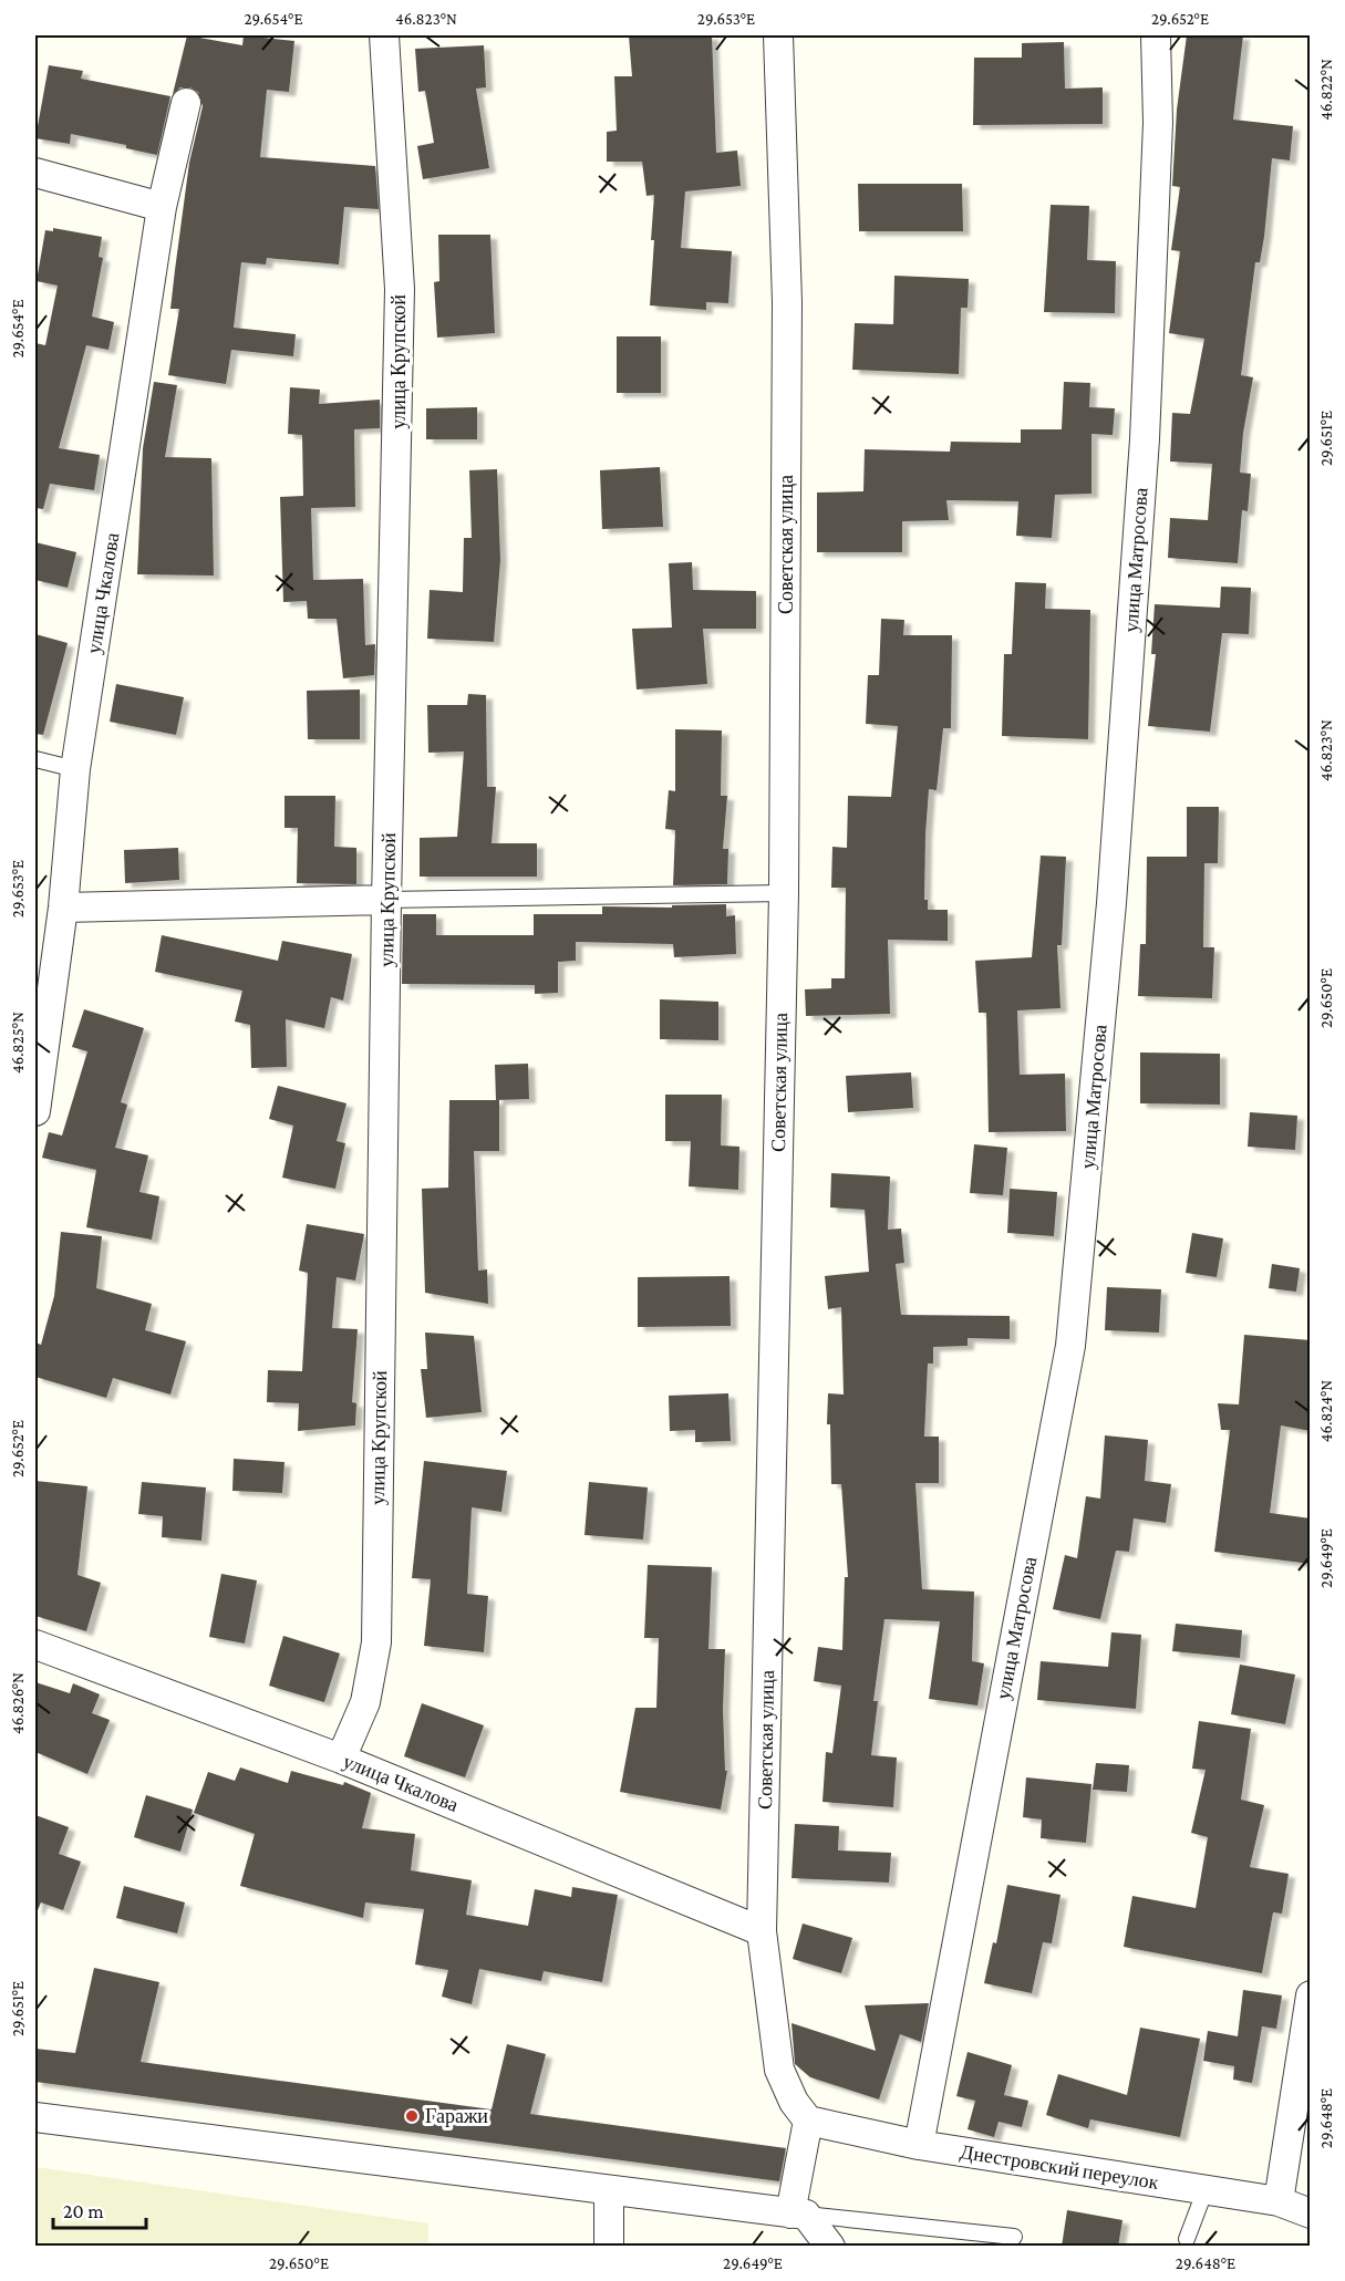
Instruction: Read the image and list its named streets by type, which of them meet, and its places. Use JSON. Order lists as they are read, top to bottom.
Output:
{
  "streets": {
    "street": [
      "улица Крупской",
      "Советская улица",
      "улица Матросова",
      "улица Чкалова",
      "Днестровский переулок"
    ]
  },
  "crossings": [
    ["улица Крупской", "улица Чкалова"],
    ["Советская улица", "улица Чкалова"],
    ["Советская улица", "Днестровский переулок"],
    ["улица Матросова", "Днестровский переулок"]
  ],
  "places": ["Гаражи"],
  "scale_bar": "20 m",
  "coordinates": [
    "29.654°E",
    "46.823°N",
    "29.653°E",
    "29.652°E",
    "46.822°N",
    "29.651°E",
    "29.650°E",
    "46.825°N",
    "46.824°N",
    "29.649°E",
    "46.826°N",
    "29.648°E"
  ]
}
